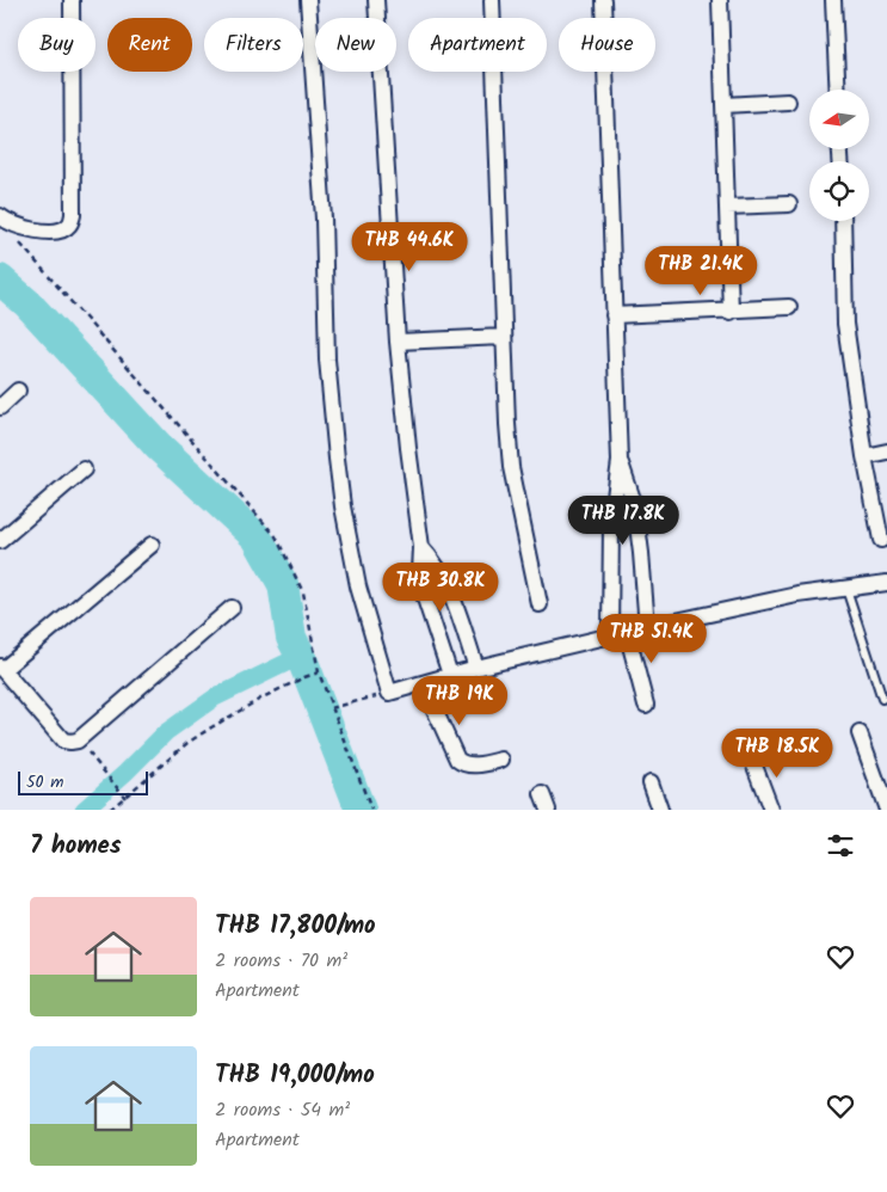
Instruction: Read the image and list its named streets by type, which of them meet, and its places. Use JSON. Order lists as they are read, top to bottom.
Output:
{
  "scale_bar": "50 m",
  "north": "left",
  "page": {
    "chip": [
      "Buy",
      "Rent",
      "Filters",
      "New",
      "Apartment",
      "House"
    ],
    "price": [
      "THB 44.6K",
      "THB 21.4K",
      "THB 17.8K",
      "THB 30.8K",
      "THB 51.4K",
      "THB 19K",
      "THB 18.5K"
    ],
    "scale": "50 m",
    "heading": "7 homes",
    "list": [
      {
        "name": "THB 17,800/mo",
        "note": "2 rooms · 70 m² · Apartment"
      },
      {
        "name": "THB 19,000/mo",
        "note": "2 rooms · 54 m² · Apartment"
      }
    ]
  }
}
